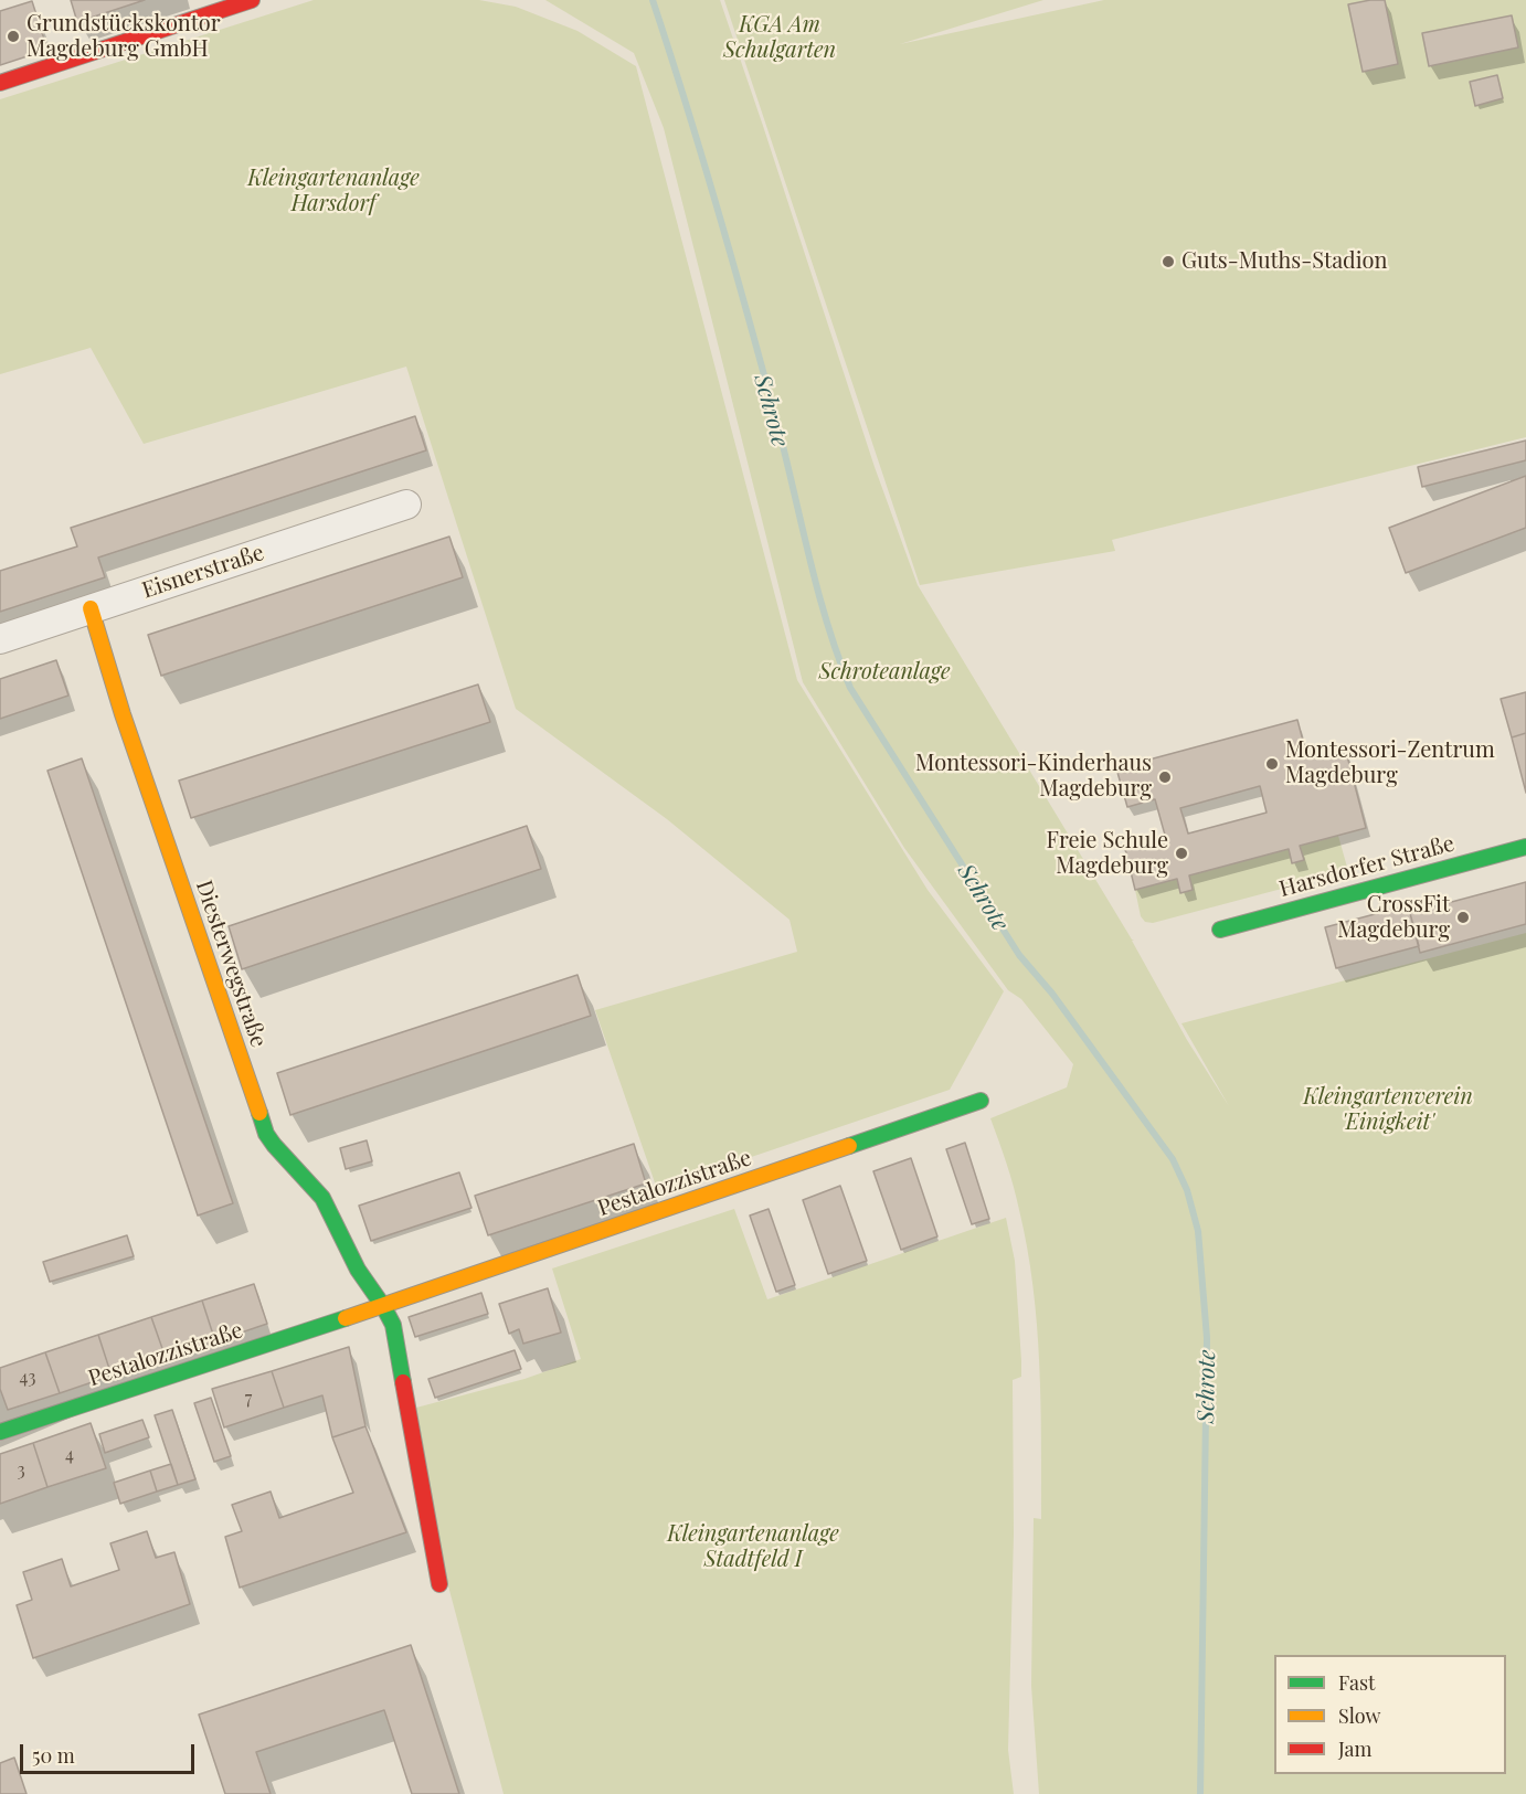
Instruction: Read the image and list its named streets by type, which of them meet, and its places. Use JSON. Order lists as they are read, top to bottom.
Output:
{
  "streets": {
    "street": [
      "Eisnerstraße",
      "Harsdorfer Straße",
      "Diesterwegstraße",
      "Pestalozzistraße"
    ]
  },
  "crossings": [
    ["Eisnerstraße", "Diesterwegstraße"],
    ["Diesterwegstraße", "Pestalozzistraße"]
  ],
  "water": ["Schrote"],
  "parks": [
    "KGA Am Schulgarten",
    "Kleingartenanlage Harsdorf",
    "Schroteanlage",
    "Kleingartenverein 'Einigkeit'",
    "Kleingartenanlage Stadtfeld I"
  ],
  "places": [
    "Grundstückskontor Magdeburg GmbH",
    "Guts-Muths-Stadion",
    "Montessori-Zentrum Magdeburg",
    "Montessori-Kinderhaus Magdeburg",
    "Freie Schule Magdeburg",
    "CrossFit Magdeburg"
  ],
  "house_numbers": [
    "43",
    "7",
    "4",
    "3"
  ],
  "legend": ["Fast", "Slow", "Jam"],
  "scale_bar": "50 m"
}
